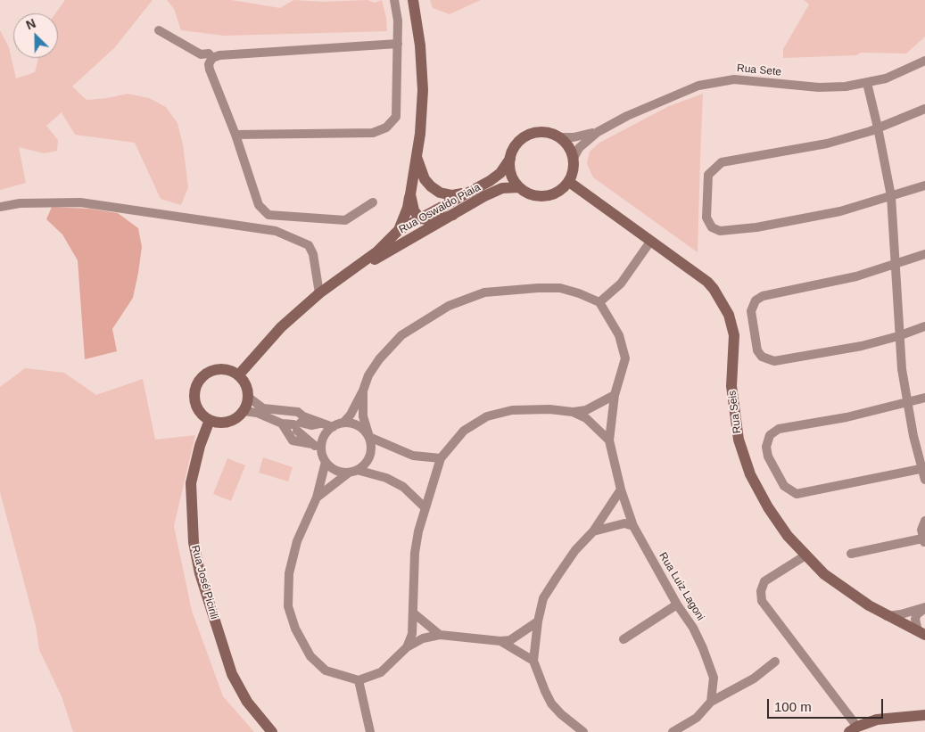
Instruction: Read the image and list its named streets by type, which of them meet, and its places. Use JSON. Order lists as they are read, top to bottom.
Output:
{
  "streets": {
    "street": [
      "Rua Sete",
      "Rua Oswaldo Piaia",
      "Rua Seis",
      "Rua José Picirili",
      "Rua Luiz Lagoni"
    ]
  },
  "crossings": [
    ["Rua Sete", "Rua Oswaldo Piaia"],
    ["Rua Sete", "Rua Seis"],
    ["Rua Oswaldo Piaia", "Rua Seis"],
    ["Rua Oswaldo Piaia", "Rua José Picirili"]
  ],
  "scale_bar": "100 m",
  "north": "top left"
}
